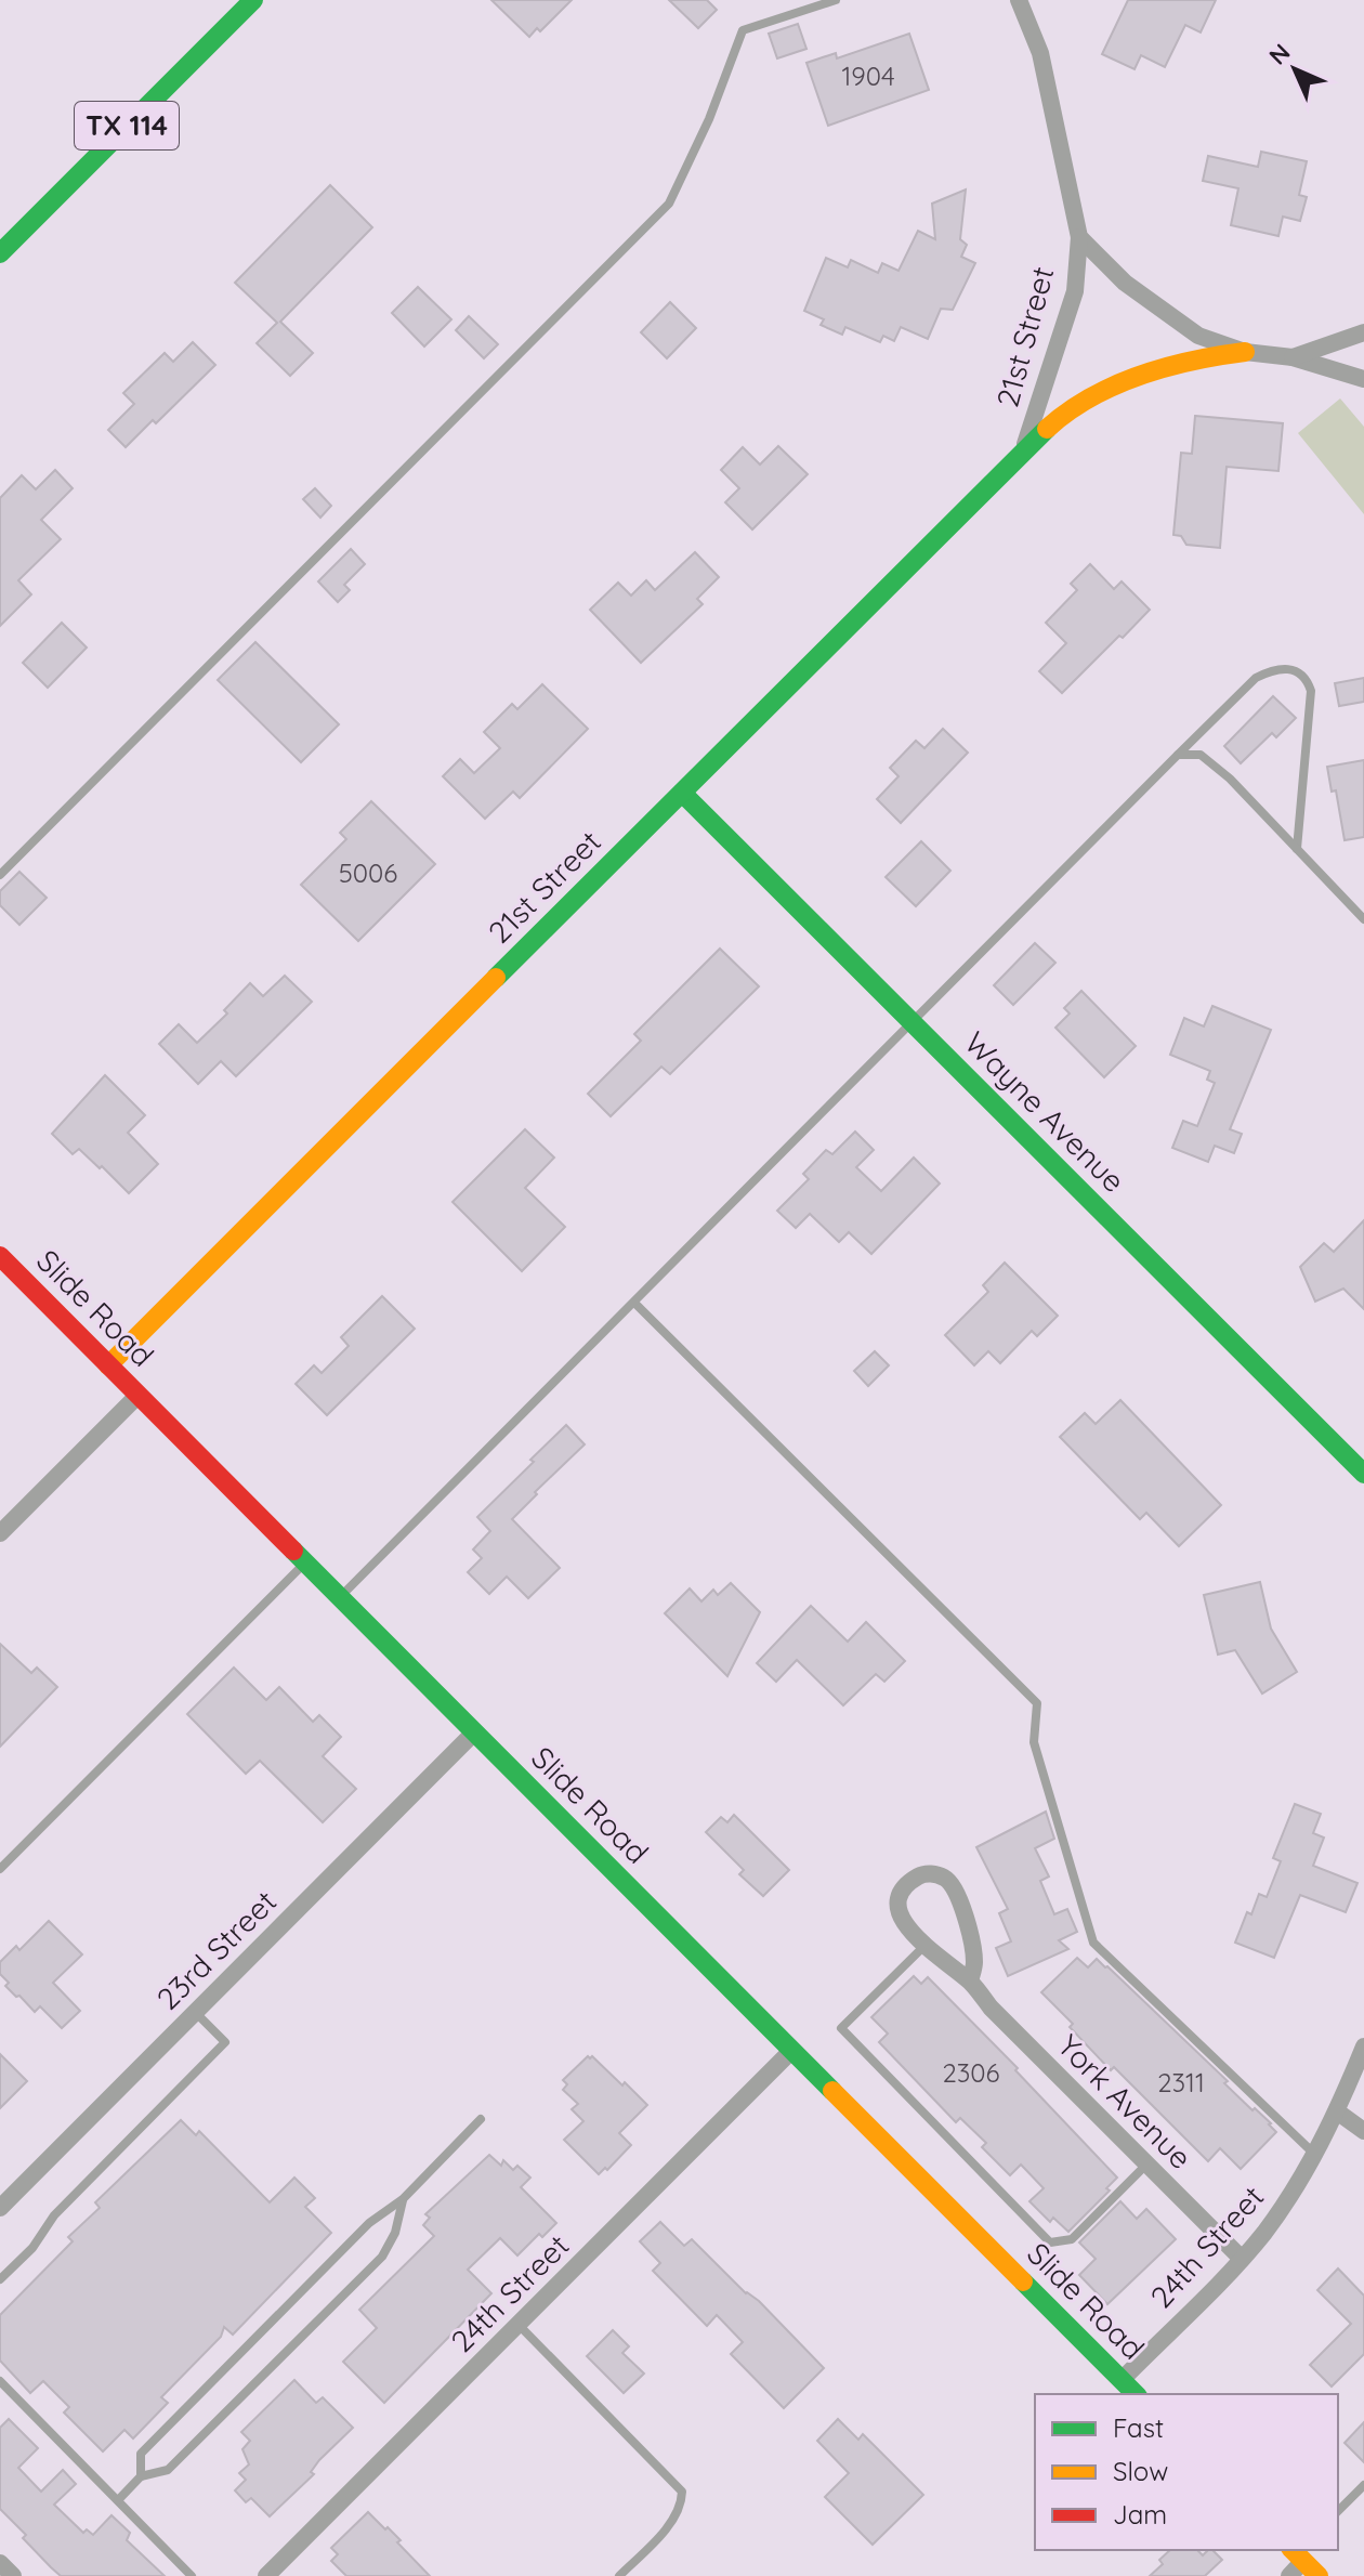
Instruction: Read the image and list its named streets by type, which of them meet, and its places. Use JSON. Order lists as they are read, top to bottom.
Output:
{
  "streets": {
    "street": [
      "TX 114",
      "21st Street",
      "Wayne Avenue",
      "Slide Road",
      "23rd Street",
      "York Avenue",
      "24th Street"
    ]
  },
  "crossings": [
    ["21st Street", "Wayne Avenue"],
    ["21st Street", "Slide Road"],
    ["Slide Road", "23rd Street"],
    ["Slide Road", "24th Street"],
    ["York Avenue", "24th Street"]
  ],
  "house_numbers": [
    "1904",
    "5006",
    "2306",
    "2311"
  ],
  "legend": ["Fast", "Slow", "Jam"],
  "north": "top left"
}
